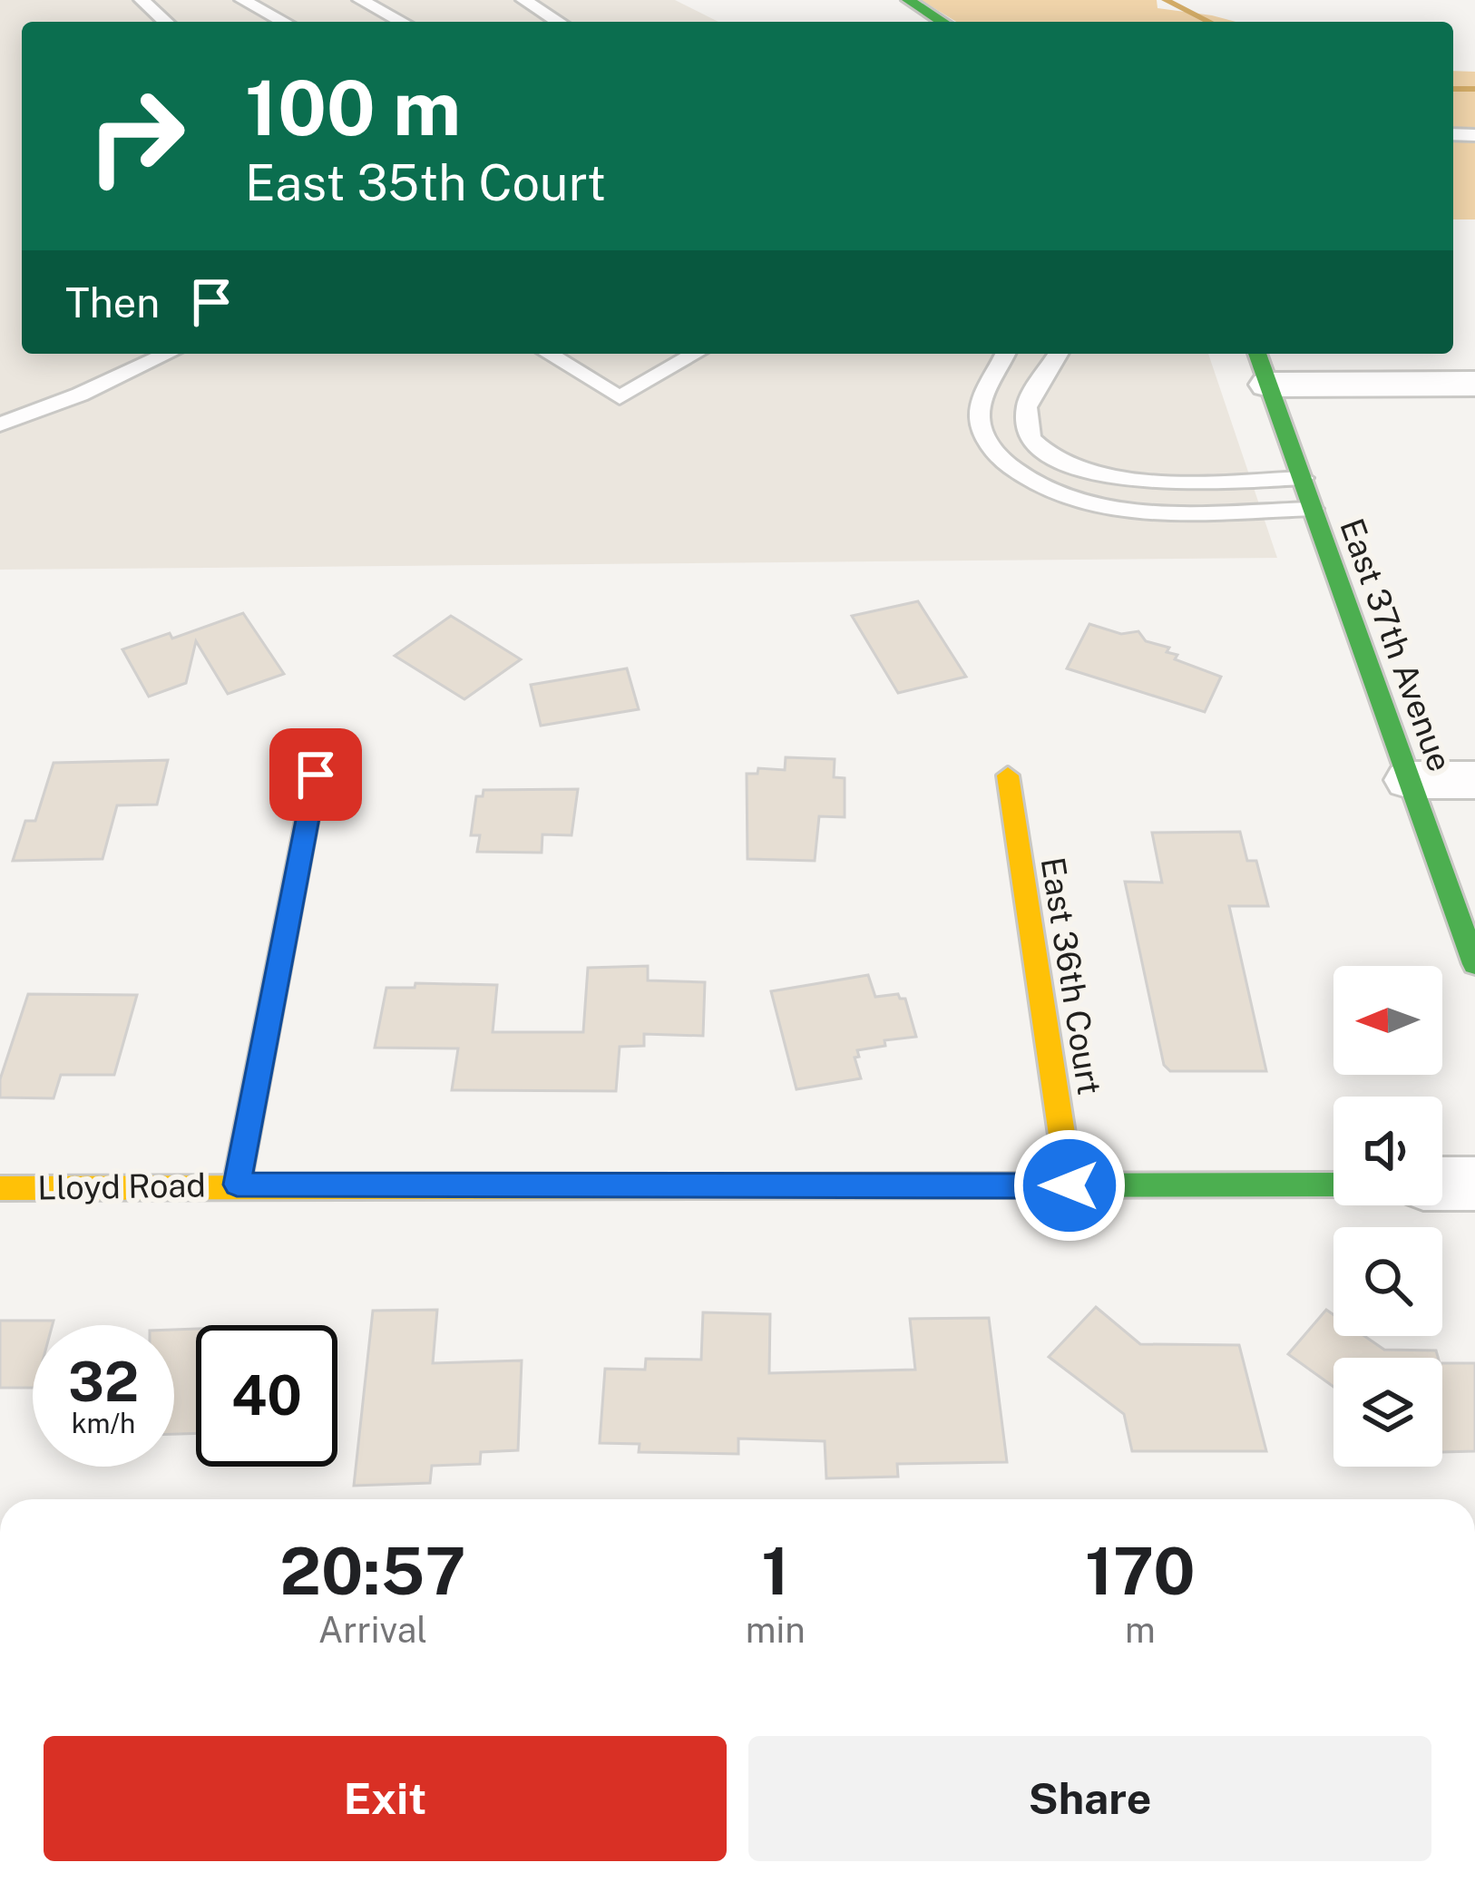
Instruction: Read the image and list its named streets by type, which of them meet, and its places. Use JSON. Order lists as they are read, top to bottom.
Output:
{
  "streets": {
    "street": ["East 37th Avenue", "East 36th Court", "Lloyd Road"]
  },
  "crossings": [
    ["East 36th Court", "Lloyd Road"]
  ],
  "north": "left",
  "page": {
    "turn": ["100 m", "East 35th Court"],
    "then": "Then",
    "speed": "32 km/h",
    "limit": "40",
    "eta": [
      "20:57",
      "Arrival",
      "1",
      "min",
      "170",
      "m"
    ],
    "buttons": ["Exit", "Share"]
  }
}
